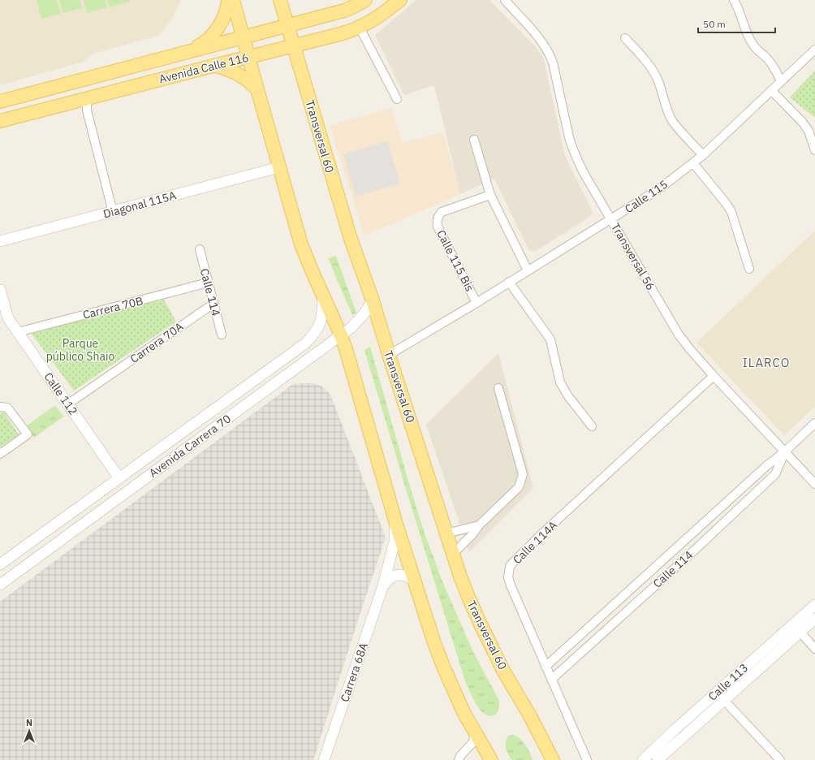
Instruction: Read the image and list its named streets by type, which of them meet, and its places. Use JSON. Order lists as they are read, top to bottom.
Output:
{
  "streets": {
    "main road": ["Avenida Calle 116", "Transversal 60"],
    "street": [
      "Calle 115",
      "Diagonal 115A",
      "Transversal 56",
      "Calle 115 Bis",
      "Calle 114",
      "Carrera 70B",
      "Carrera 70A",
      "Calle 112",
      "Avenida Carrera 70",
      "Calle 114A",
      "Carrera 68A",
      "Calle 113"
    ]
  },
  "crossings": [
    ["Avenida Calle 116", "Transversal 60"],
    ["Transversal 60", "Calle 115"],
    ["Transversal 60", "Avenida Carrera 70"],
    ["Calle 115", "Transversal 56"],
    ["Calle 115", "Calle 115 Bis"],
    ["Transversal 56", "Calle 114"],
    ["Transversal 56", "Calle 114A"],
    ["Calle 114", "Carrera 70B"],
    ["Calle 114", "Carrera 70A"],
    ["Calle 114", "Calle 114A"],
    ["Carrera 70B", "Calle 112"],
    ["Carrera 70A", "Calle 112"],
    ["Calle 112", "Avenida Carrera 70"]
  ],
  "districts": ["ILARCO"],
  "parks": ["Parque público Shaio"],
  "scale_bar": "50 m",
  "north": "top"
}
